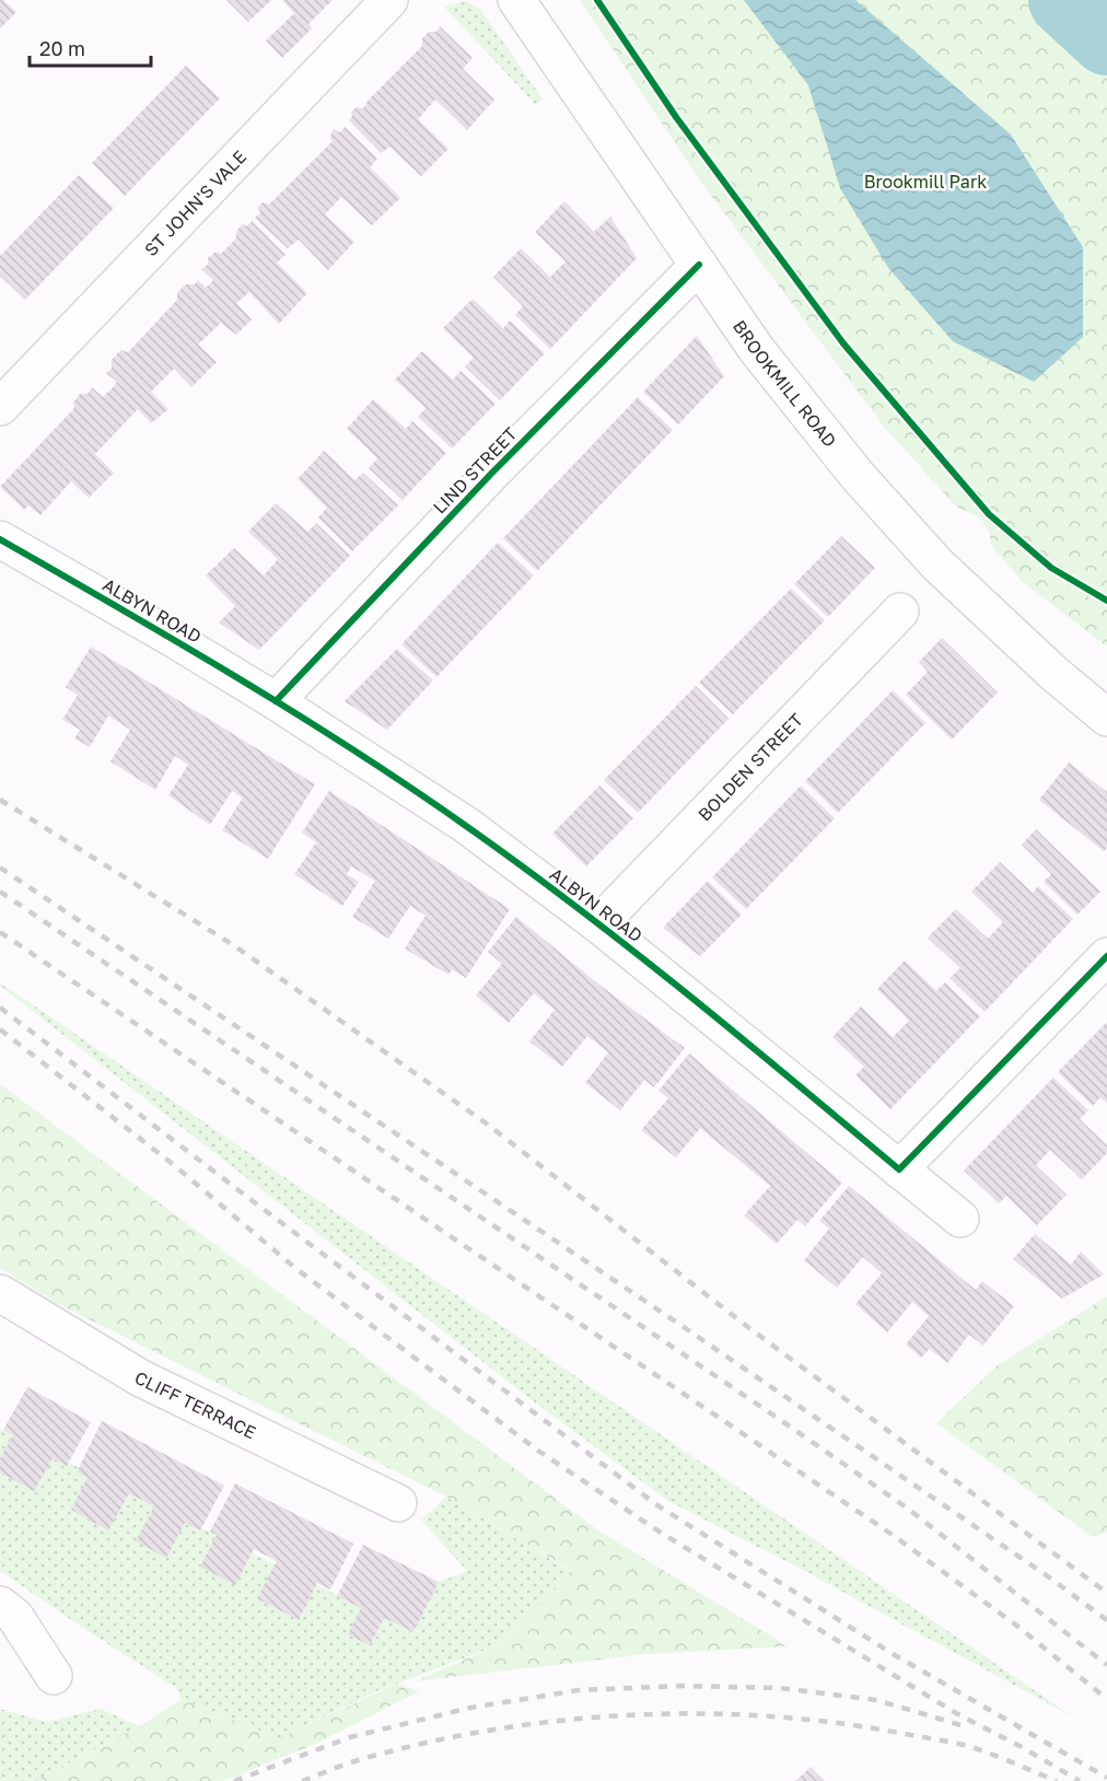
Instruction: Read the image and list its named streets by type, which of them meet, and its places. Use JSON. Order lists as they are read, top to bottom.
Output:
{
  "streets": {
    "street": [
      "ST JOHN'S VALE",
      "BROOKMILL ROAD",
      "LIND STREET",
      "ALBYN ROAD",
      "BOLDEN STREET",
      "CLIFF TERRACE"
    ]
  },
  "crossings": [
    ["BROOKMILL ROAD", "LIND STREET"],
    ["LIND STREET", "ALBYN ROAD"],
    ["ALBYN ROAD", "BOLDEN STREET"]
  ],
  "parks": ["Brookmill Park"],
  "scale_bar": "20 m"
}
